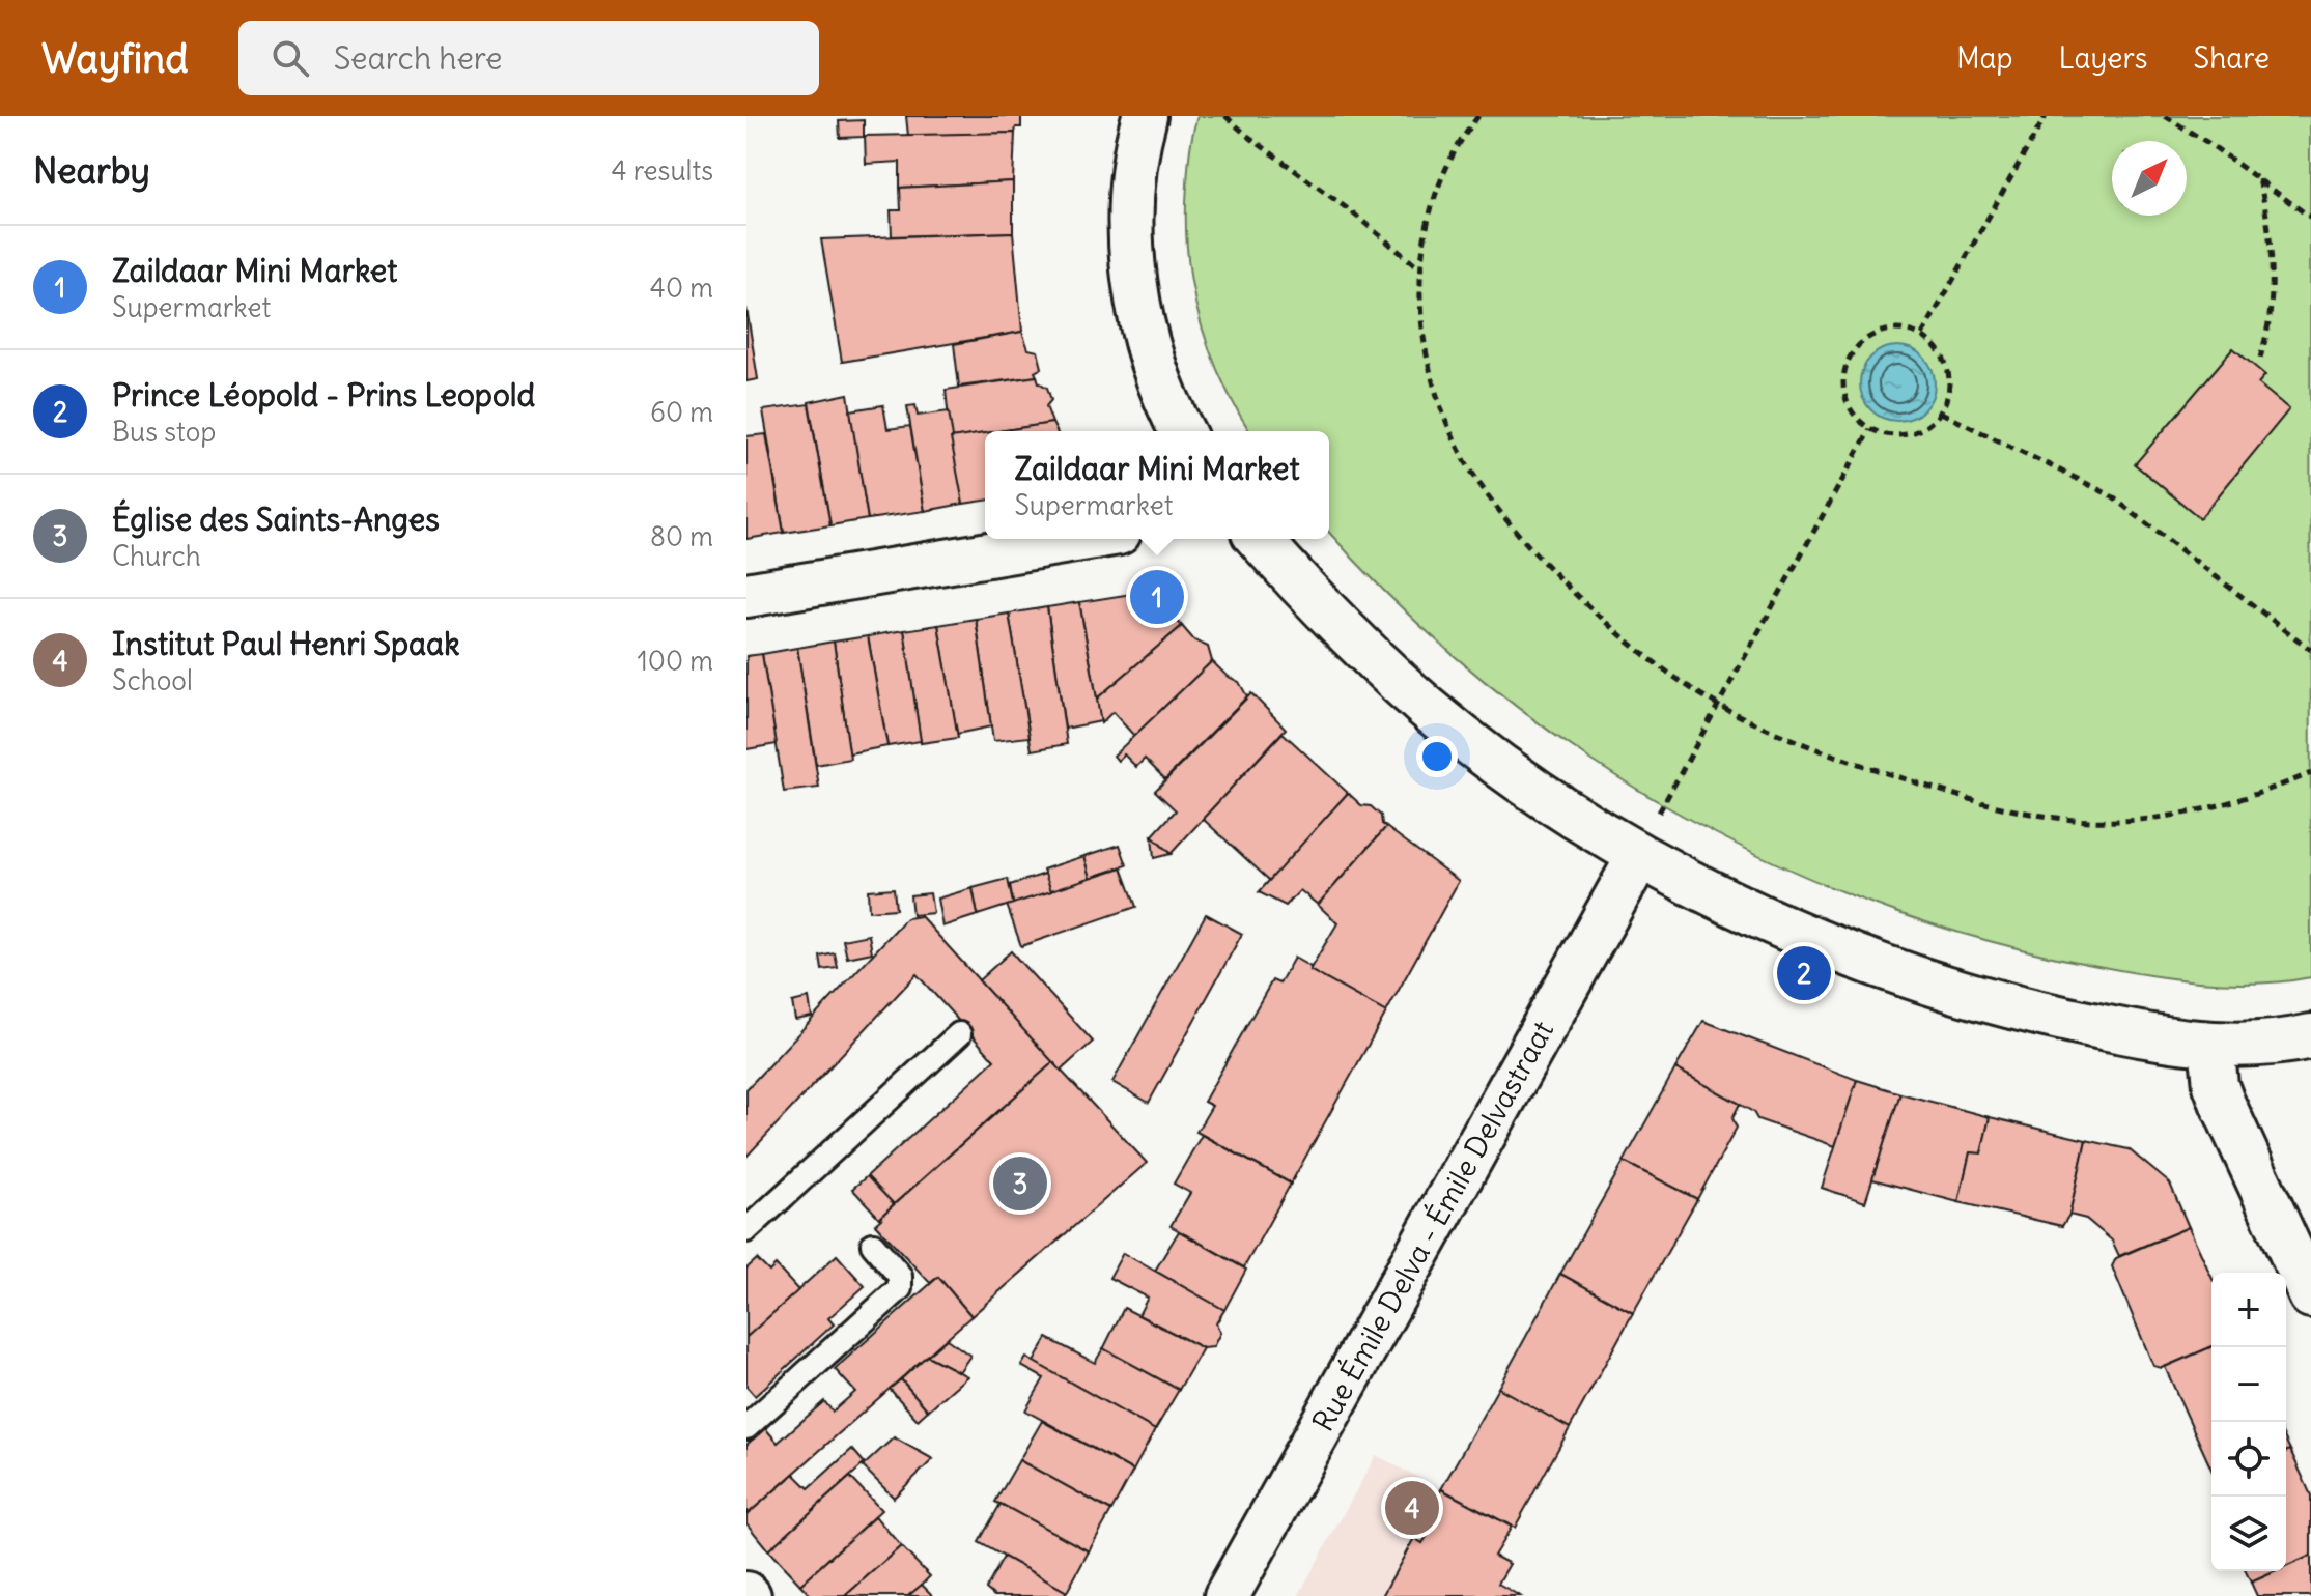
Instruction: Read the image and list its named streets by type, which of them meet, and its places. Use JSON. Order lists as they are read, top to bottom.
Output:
{
  "streets": {
    "street": ["Rue Émile Delva - Émile Delvastraat"]
  },
  "north": "top right",
  "page": {
    "header": "Wayfind",
    "search": "Search here",
    "nav": ["Map", "Layers", "Share"],
    "heading": ["Nearby", "4 results"],
    "list": [
      {
        "mark": "1",
        "name": "Zaildaar Mini Market",
        "note": "Supermarket",
        "value": "40 m"
      },
      {
        "mark": "2",
        "name": "Prince Léopold - Prins Leopold",
        "note": "Bus stop",
        "value": "60 m"
      },
      {
        "mark": "3",
        "name": "Église des Saints-Anges",
        "note": "Church",
        "value": "80 m"
      },
      {
        "mark": "4",
        "name": "Institut Paul Henri Spaak",
        "note": "School",
        "value": "100 m"
      }
    ],
    "popup": ["Zaildaar Mini Market", "Supermarket"],
    "pins": [
      "1",
      "2",
      "3",
      "4"
    ],
    "map_buttons": ["+", "−"]
  }
}
